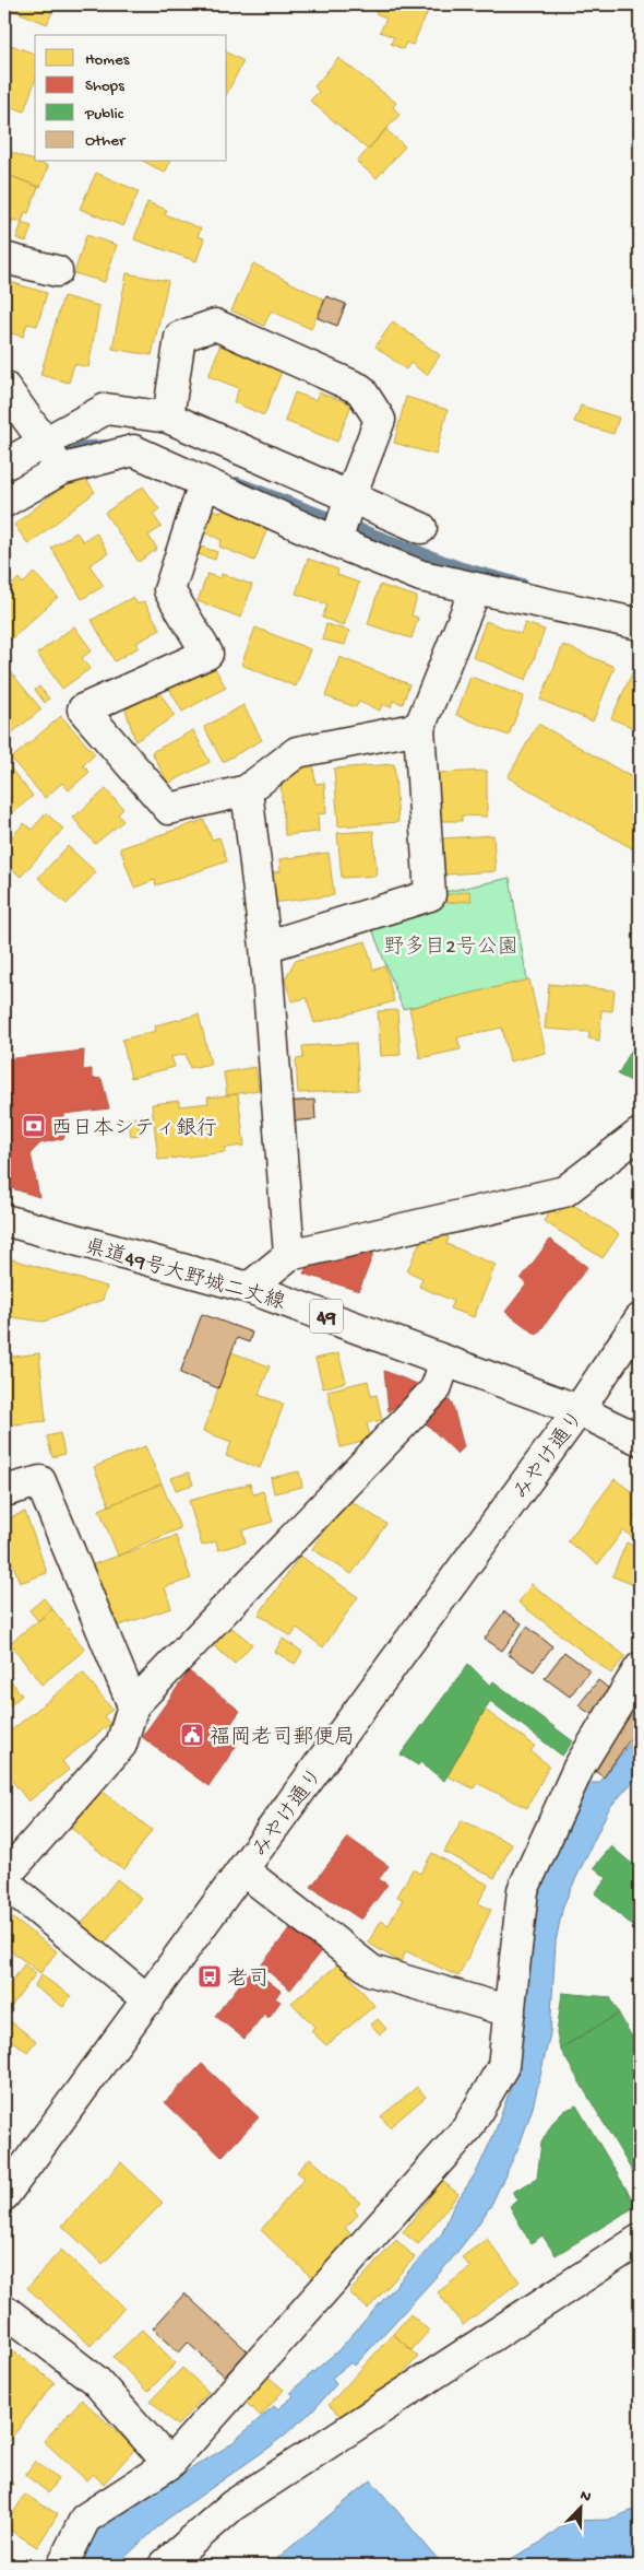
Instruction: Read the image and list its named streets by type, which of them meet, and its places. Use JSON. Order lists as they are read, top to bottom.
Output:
{
  "streets": {
    "main road": ["県道49号大野城二丈線", "49", "みやけ通り"]
  },
  "crossings": [
    ["県道49号大野城二丈線", "みやけ通り"]
  ],
  "parks": ["野多目2号公園"],
  "places": {
    "bank": ["西日本シティ銀行"],
    "public building": ["福岡老司郵便局"],
    "bus stop": ["老司"]
  },
  "legend": [
    "Homes",
    "Shops",
    "Public",
    "Other"
  ],
  "north": "top right"
}
